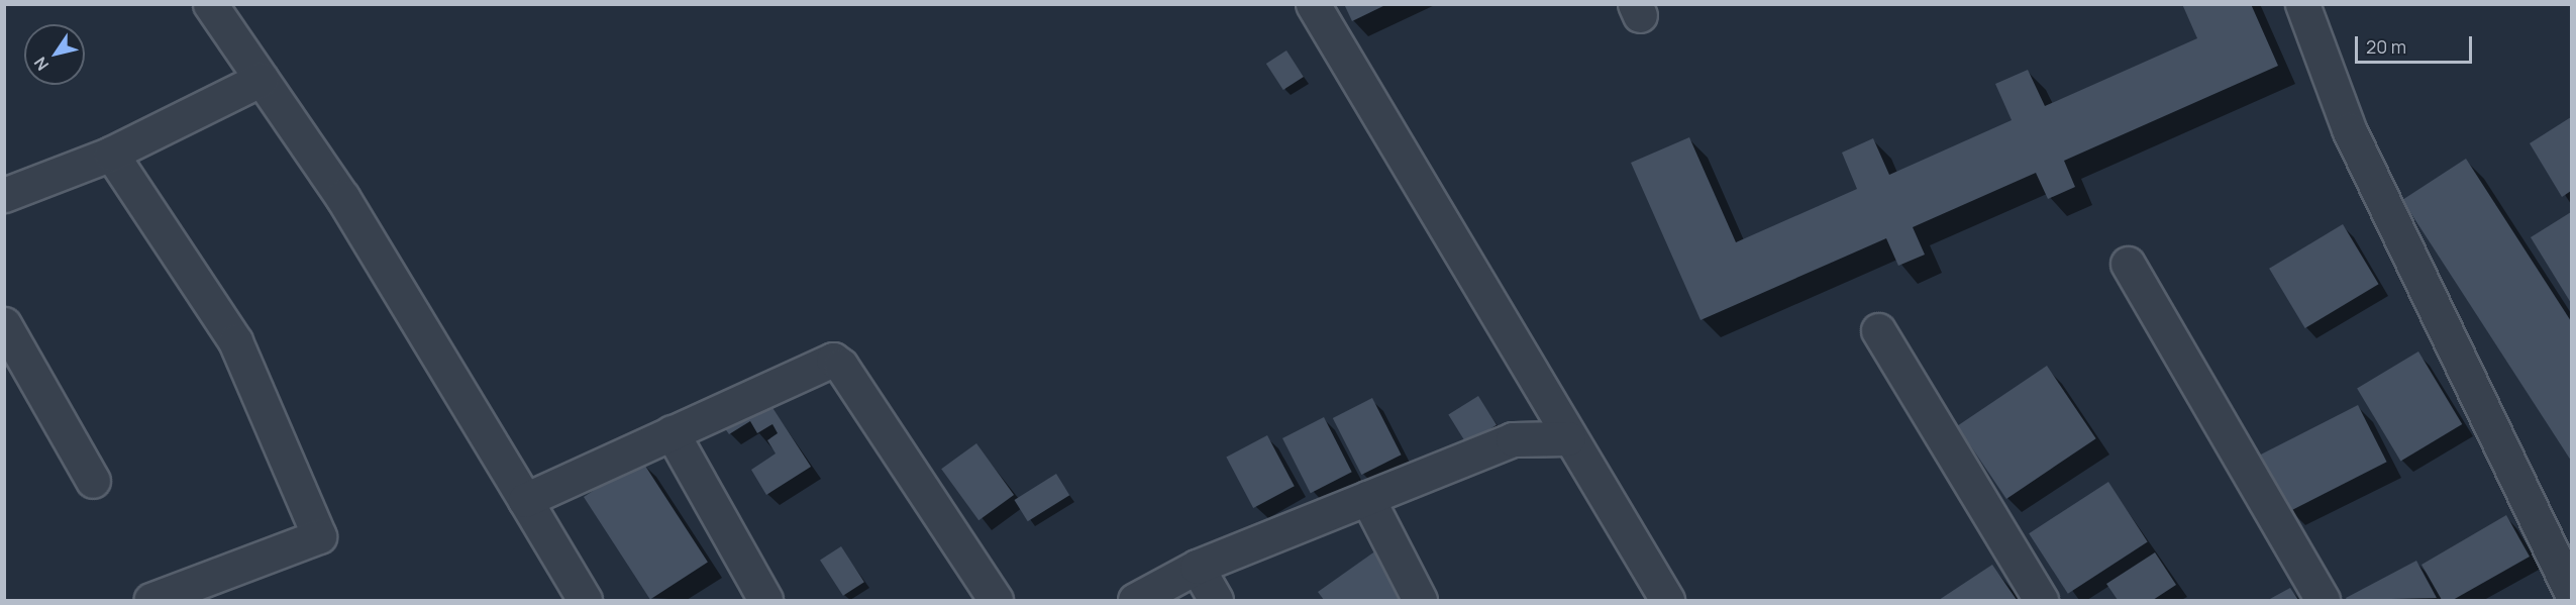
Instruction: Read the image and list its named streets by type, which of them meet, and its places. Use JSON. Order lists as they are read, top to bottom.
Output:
{
  "scale_bar": "20 m",
  "north": "bottom left"
}
